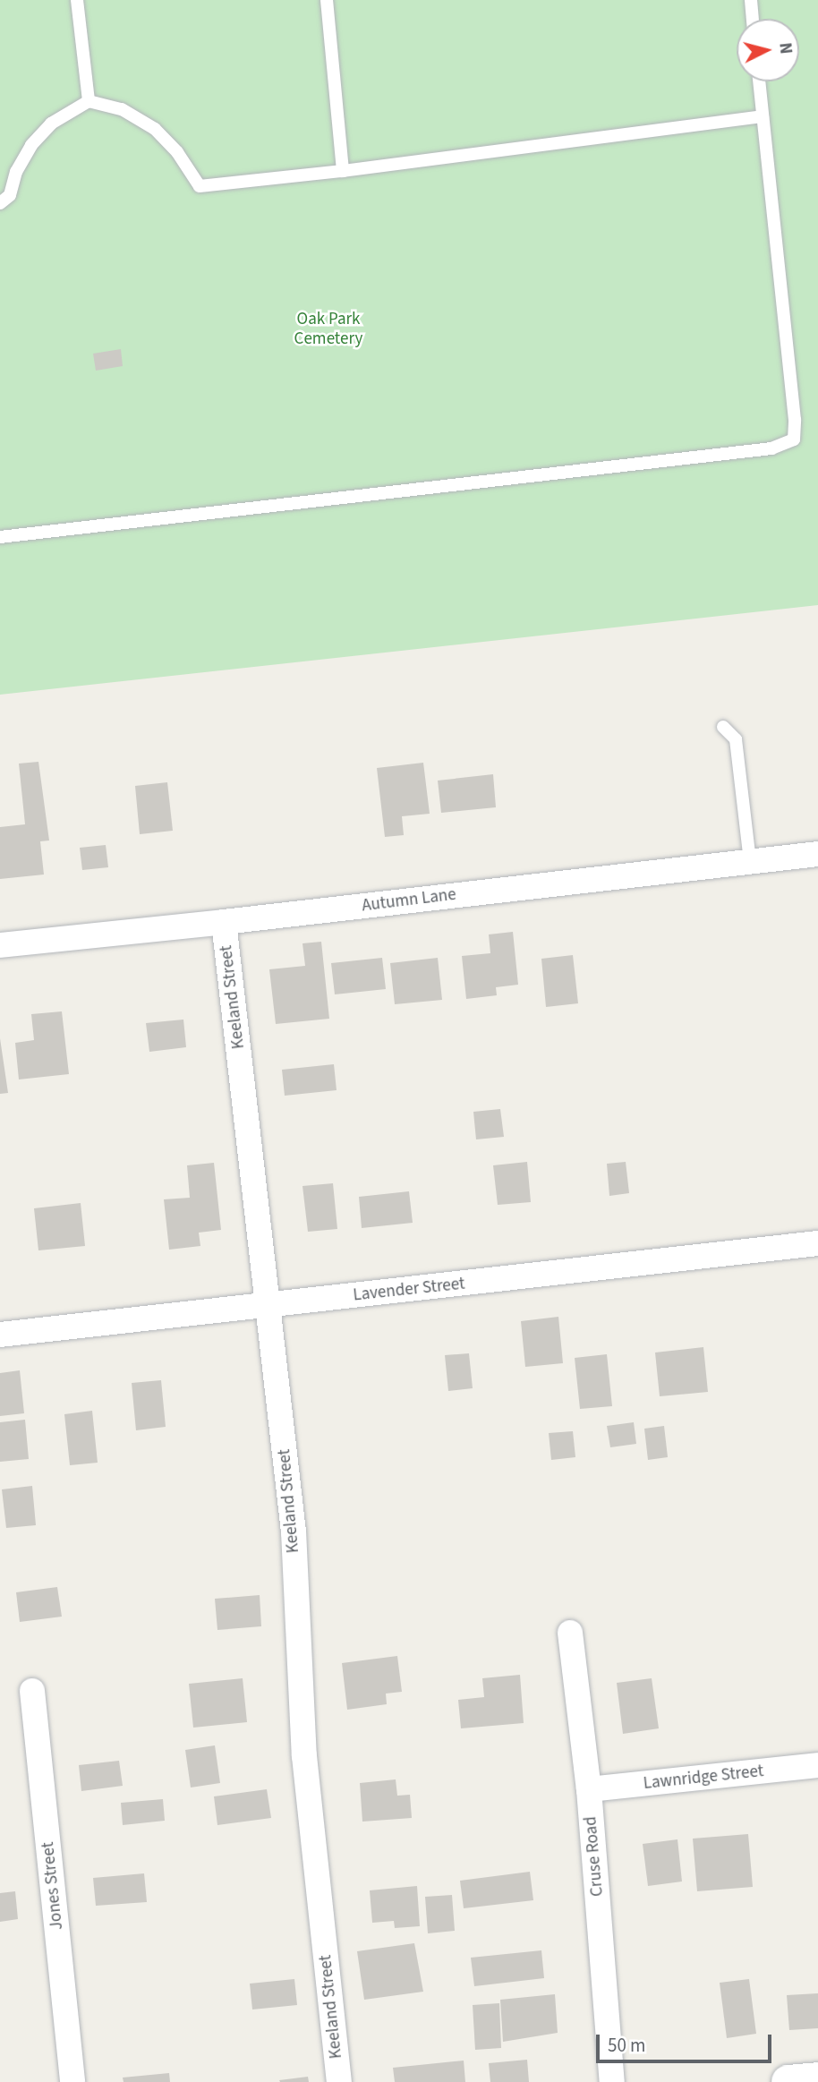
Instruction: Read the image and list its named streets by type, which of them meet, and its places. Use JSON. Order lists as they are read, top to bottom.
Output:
{
  "streets": {
    "street": [
      "Autumn Lane",
      "Keeland Street",
      "Lavender Street",
      "Lawnridge Street",
      "Cruse Road",
      "Jones Street"
    ]
  },
  "crossings": [
    ["Autumn Lane", "Keeland Street"],
    ["Keeland Street", "Lavender Street"],
    ["Lawnridge Street", "Cruse Road"]
  ],
  "parks": ["Oak Park Cemetery"],
  "scale_bar": "50 m",
  "north": "right"
}
